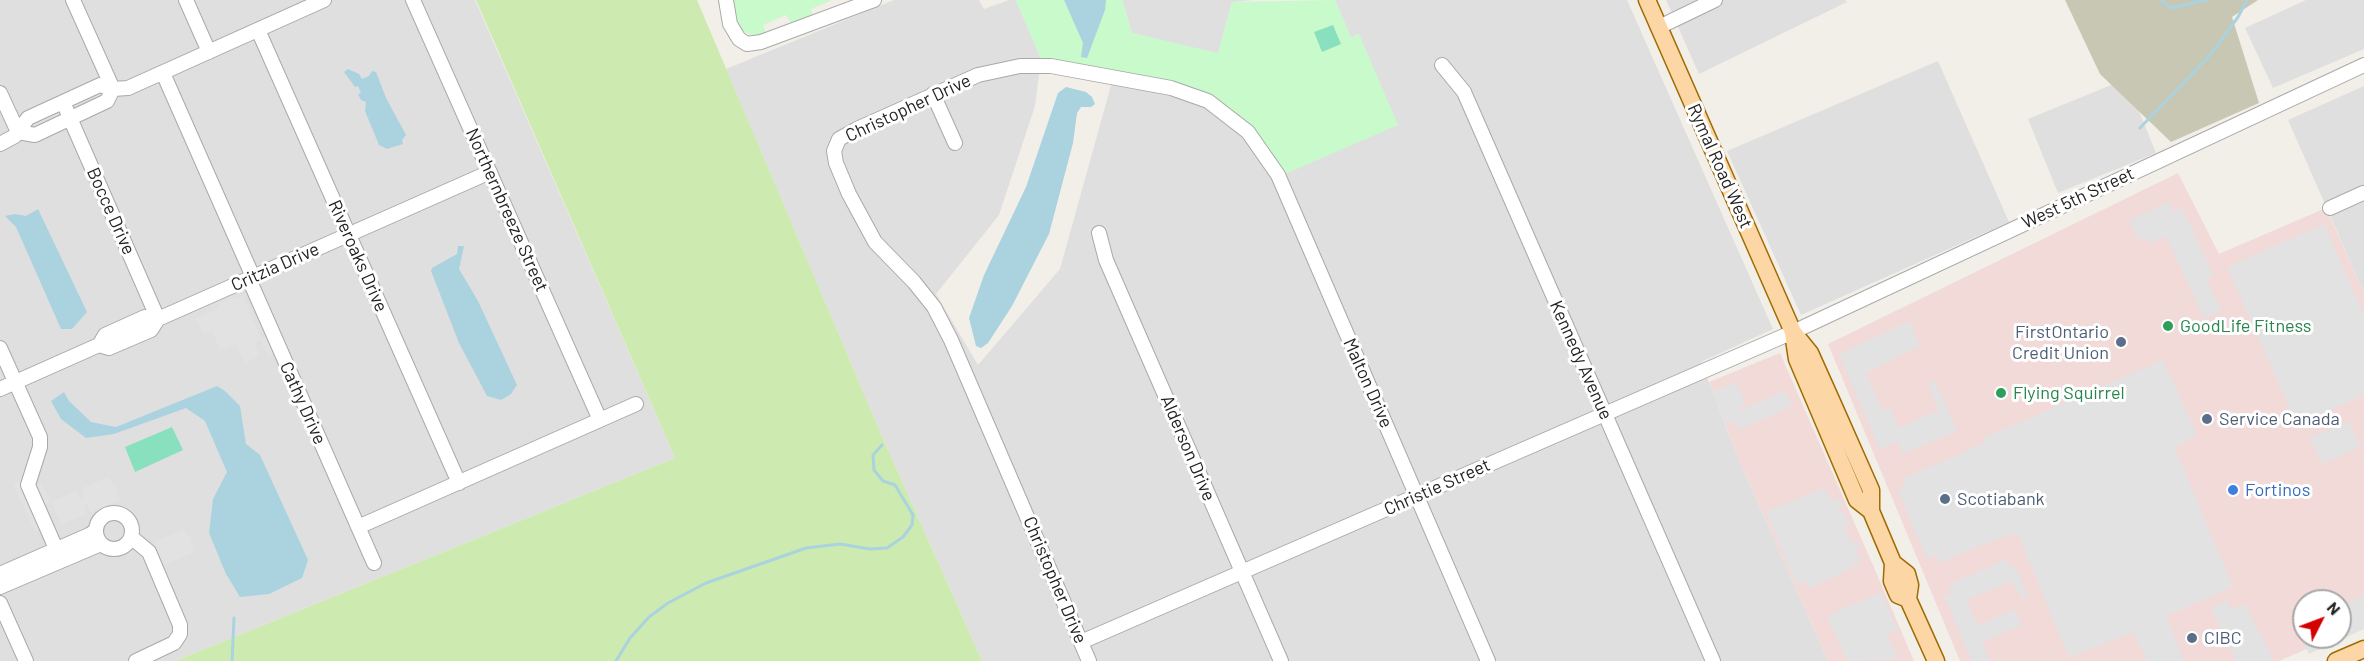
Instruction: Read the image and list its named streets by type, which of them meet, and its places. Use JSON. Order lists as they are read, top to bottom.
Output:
{
  "streets": {
    "main road": ["Rymal Road West"],
    "street": [
      "Christopher Drive",
      "West 5th Street",
      "Northernbreeze Street",
      "Bocce Drive",
      "Riveroaks Drive",
      "Critzia Drive",
      "Kennedy Avenue",
      "Malton Drive",
      "Cathy Drive",
      "Alderson Drive",
      "Christie Street"
    ]
  },
  "crossings": [
    ["Christopher Drive", "Malton Drive"],
    ["Christopher Drive", "Christie Street"],
    ["Rymal Road West", "West 5th Street"],
    ["Rymal Road West", "Christie Street"],
    ["West 5th Street", "Christie Street"],
    ["Northernbreeze Street", "Critzia Drive"],
    ["Bocce Drive", "Critzia Drive"],
    ["Riveroaks Drive", "Critzia Drive"],
    ["Critzia Drive", "Cathy Drive"],
    ["Kennedy Avenue", "Christie Street"],
    ["Malton Drive", "Christie Street"],
    ["Alderson Drive", "Christie Street"]
  ],
  "places": [
    "GoodLife Fitness",
    "FirstOntario Credit Union",
    "Flying Squirrel",
    "Service Canada",
    "Fortinos",
    "Scotiabank",
    "CIBC"
  ],
  "north": "top right"
}
